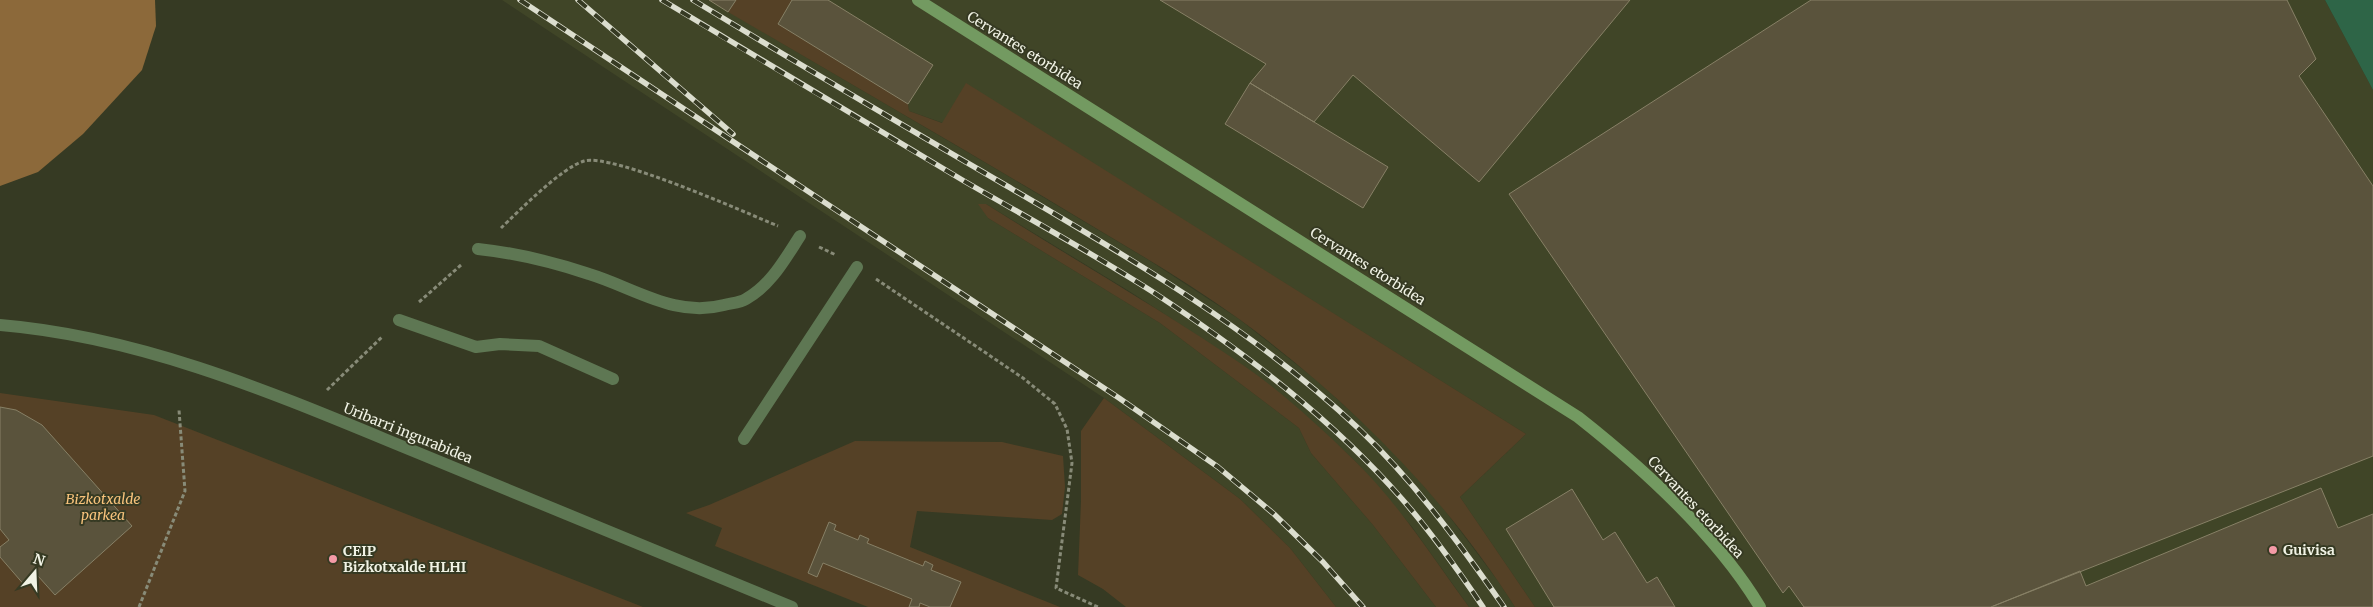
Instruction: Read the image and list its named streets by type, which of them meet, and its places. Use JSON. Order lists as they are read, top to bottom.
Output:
{
  "streets": {
    "street": ["Cervantes etorbidea", "Uribarri ingurabidea"]
  },
  "parks": ["Bizkotxalde parkea"],
  "places": ["Guivisa", "CEIP Bizkotxalde HLHI"],
  "north": "top"
}
